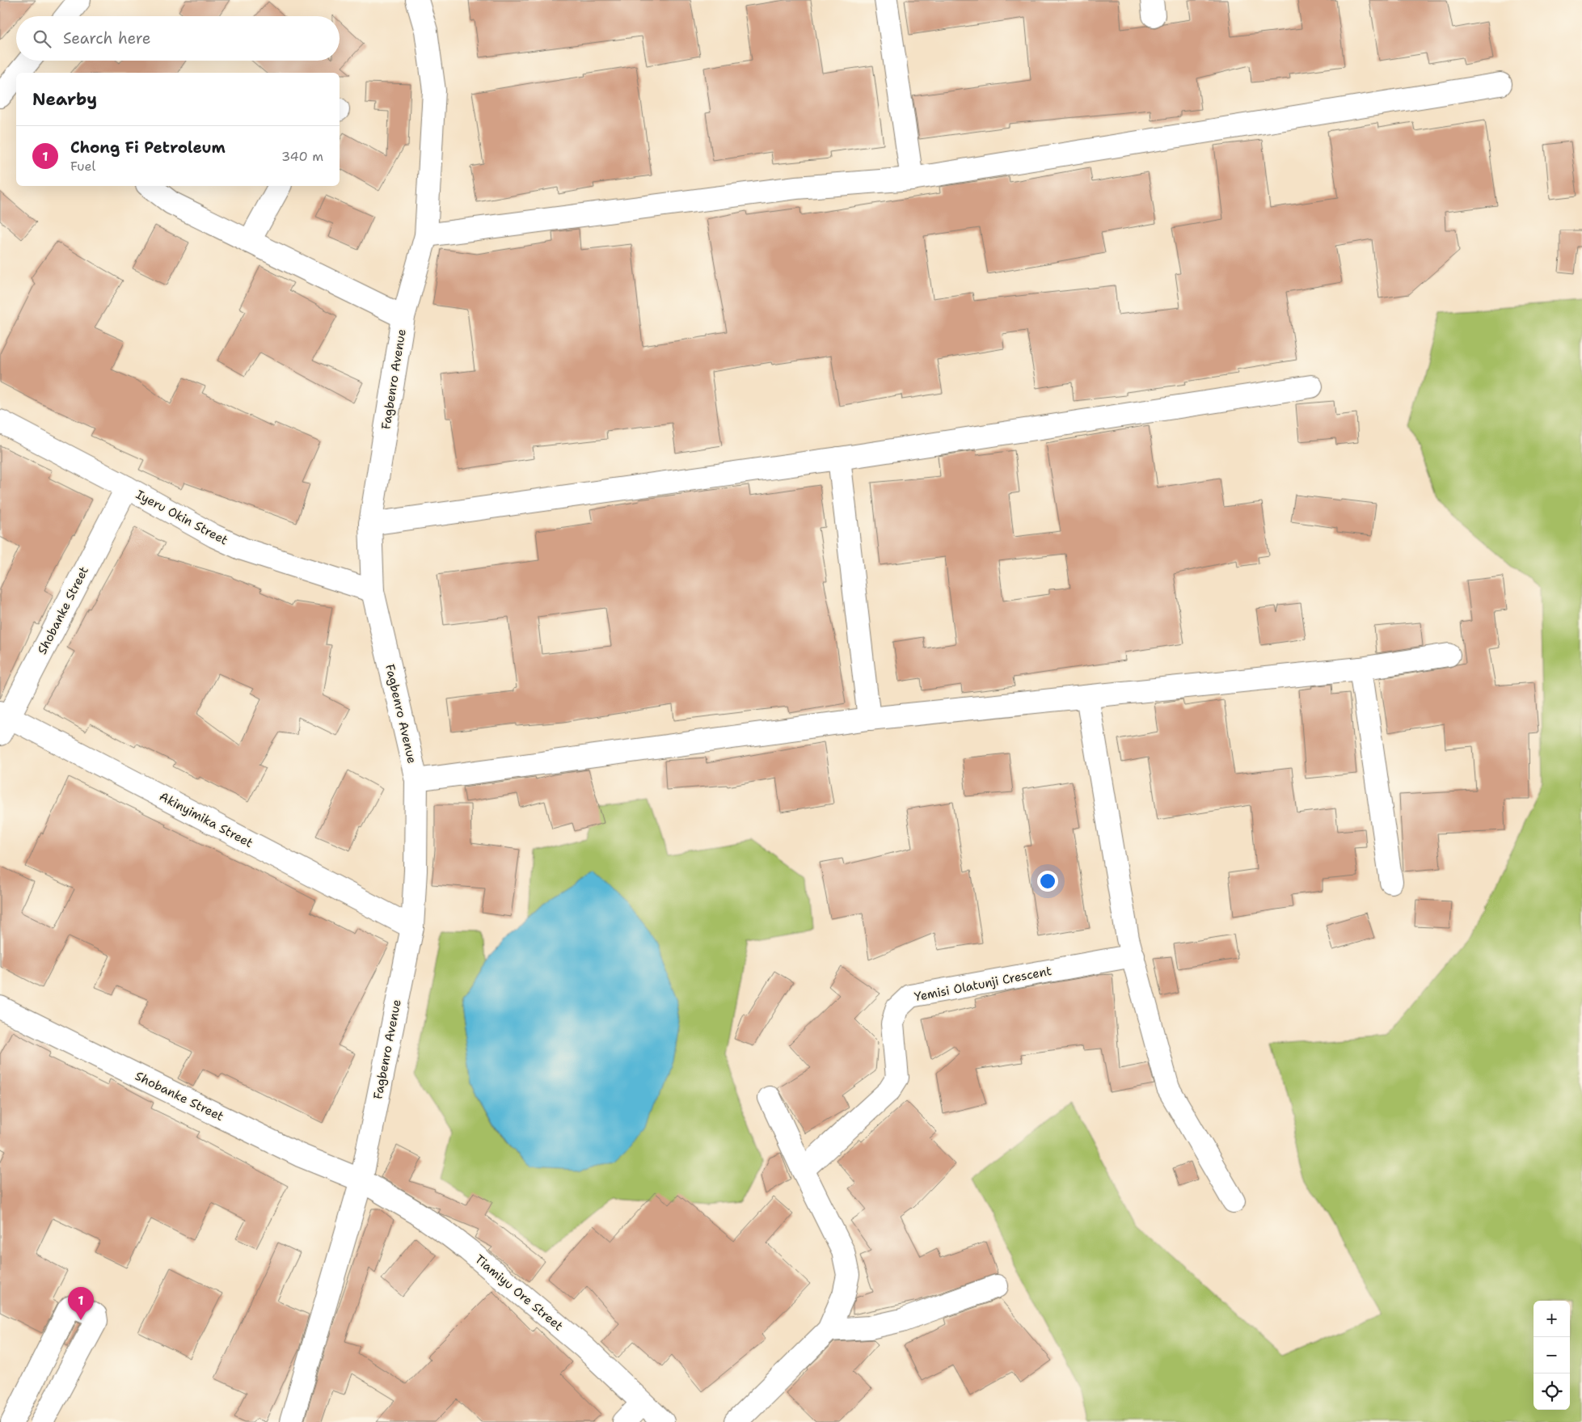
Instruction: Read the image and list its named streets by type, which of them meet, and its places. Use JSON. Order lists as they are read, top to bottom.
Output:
{
  "streets": {
    "street": [
      "Fagbenro Avenue",
      "Iyeru Okin Street",
      "Shobanke Street",
      "Akinyimika Street",
      "Yemisi Olatunji Crescent",
      "Tiamiyu Ore Street"
    ]
  },
  "crossings": [
    ["Fagbenro Avenue", "Iyeru Okin Street"],
    ["Fagbenro Avenue", "Shobanke Street"],
    ["Fagbenro Avenue", "Akinyimika Street"],
    ["Fagbenro Avenue", "Tiamiyu Ore Street"],
    ["Iyeru Okin Street", "Shobanke Street"],
    ["Shobanke Street", "Akinyimika Street"],
    ["Shobanke Street", "Tiamiyu Ore Street"]
  ],
  "page": {
    "search": "Search here",
    "heading": "Nearby",
    "list": [
      {
        "mark": "1",
        "name": "Chong Fi Petroleum",
        "note": "Fuel",
        "value": "340 m"
      }
    ],
    "pins": "1",
    "map_buttons": ["+", "−"]
  }
}
